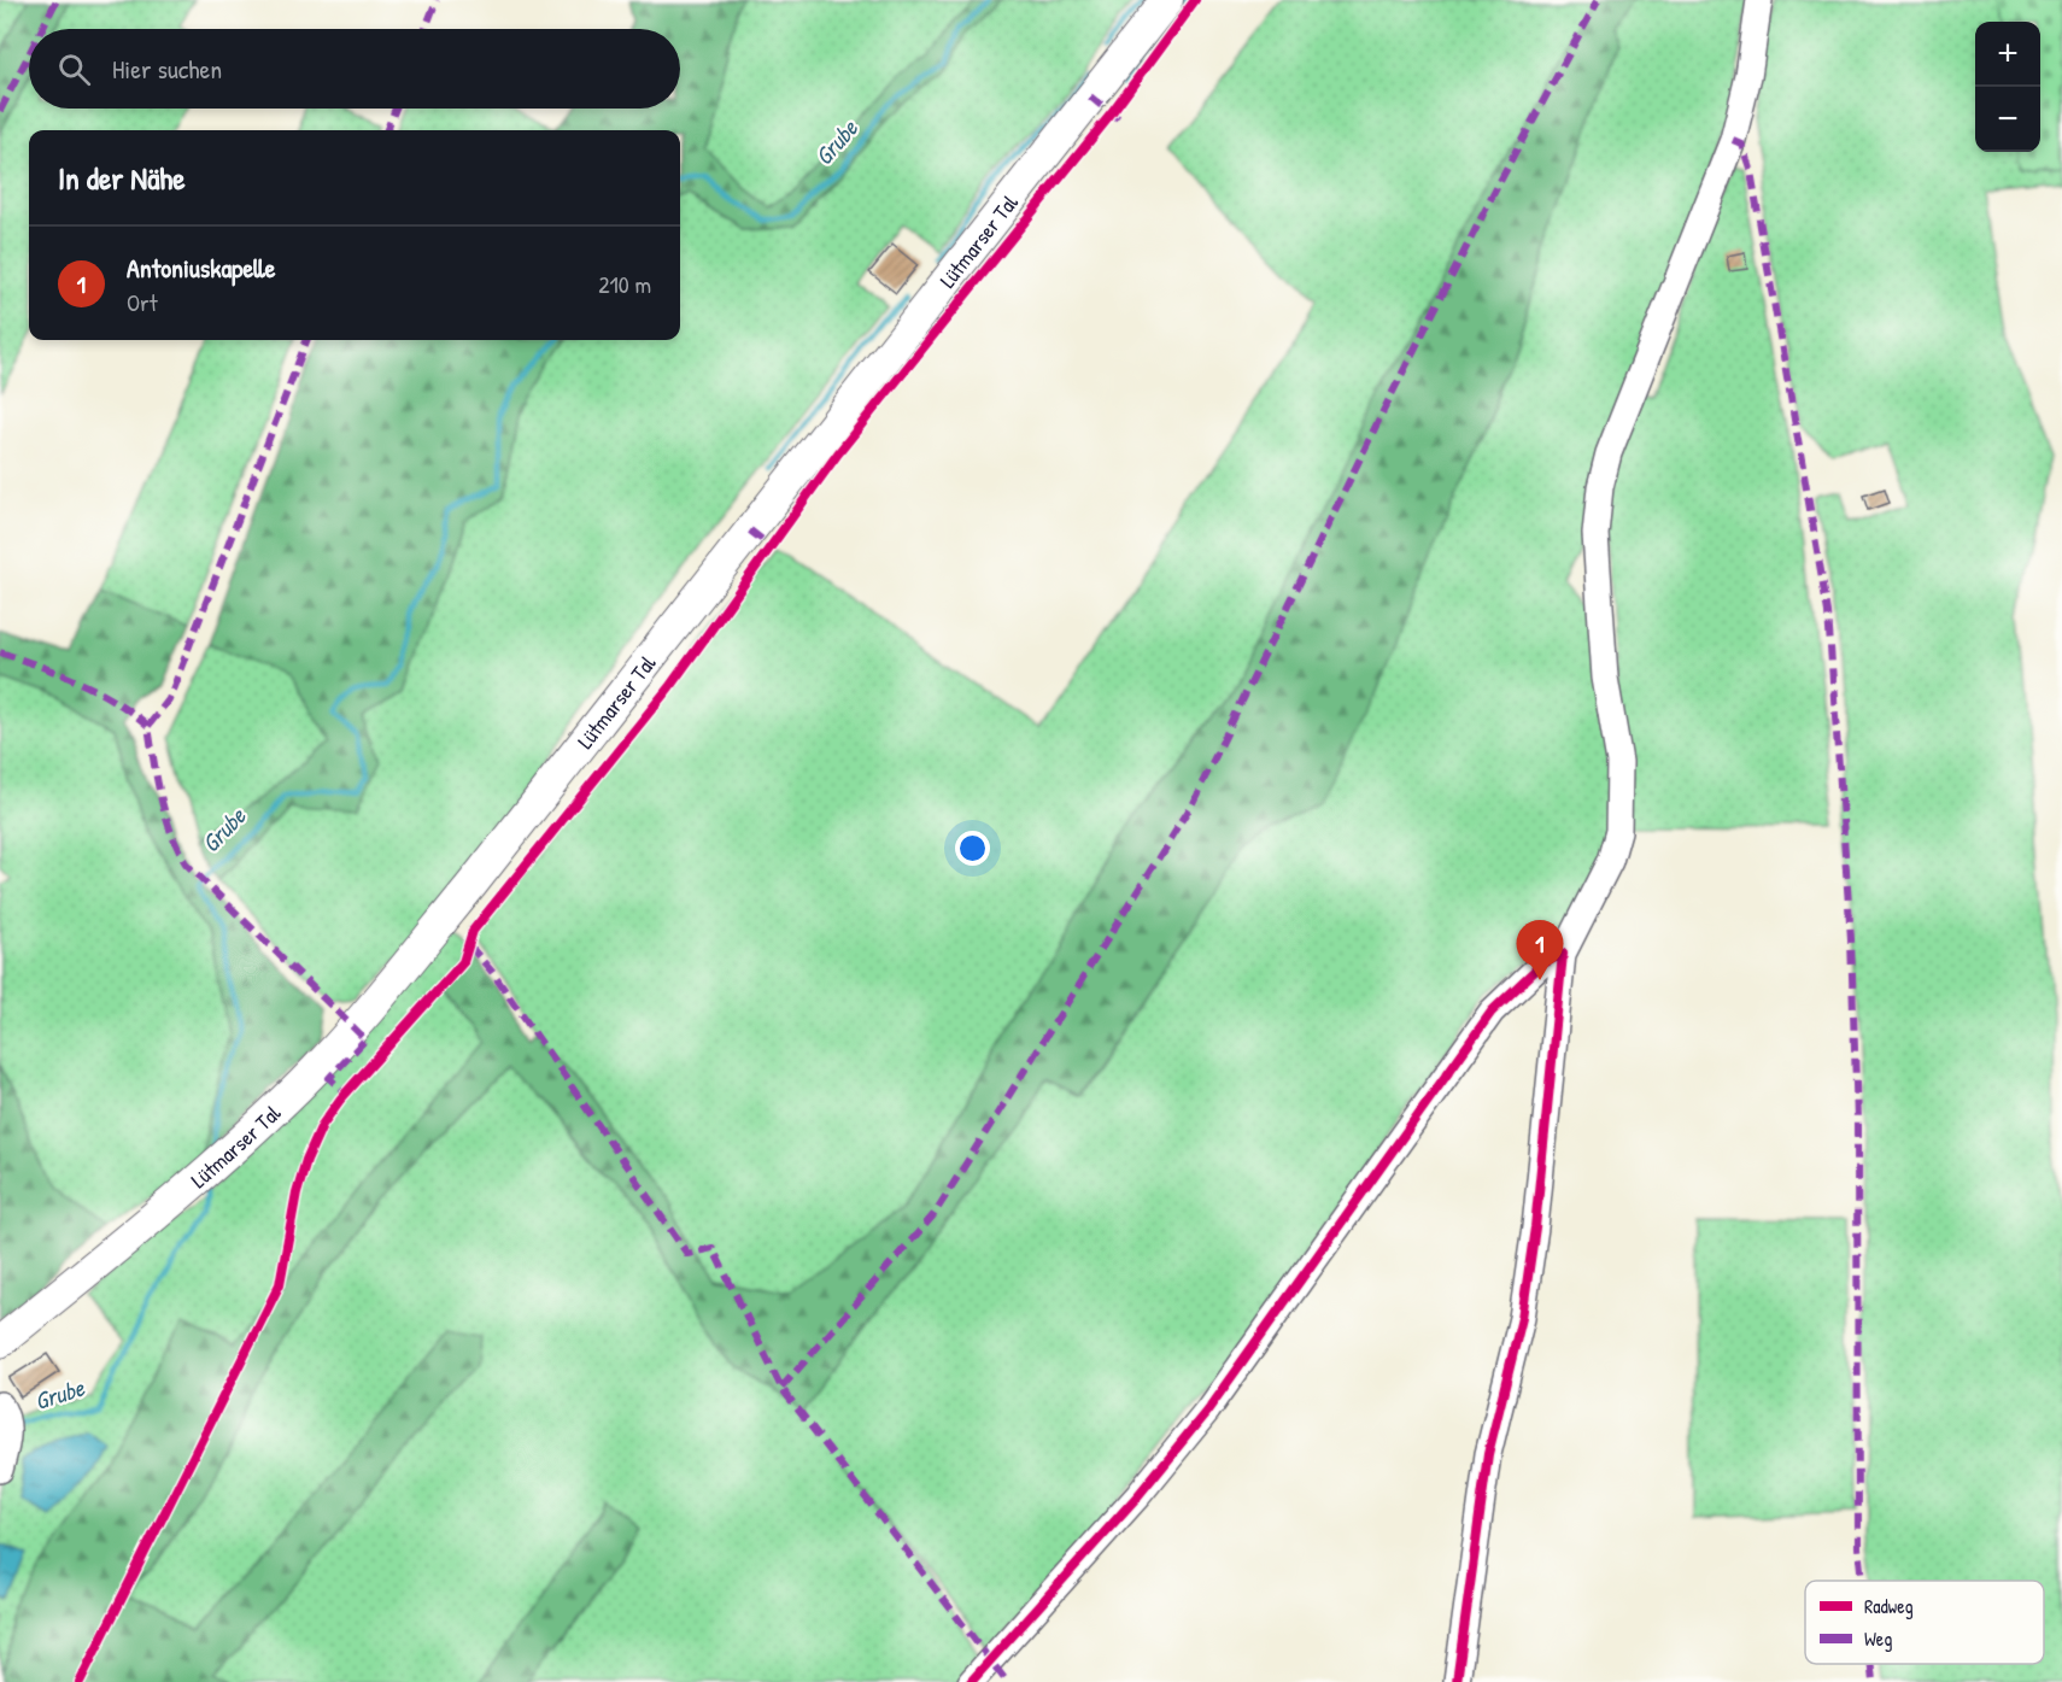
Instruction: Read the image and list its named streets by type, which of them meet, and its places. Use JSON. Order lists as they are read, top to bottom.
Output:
{
  "streets": {
    "main road": ["Lütmarser Tal"]
  },
  "water": ["Grube"],
  "legend": ["Radweg", "Weg"],
  "page": {
    "map_buttons": ["+", "−"],
    "search": "Hier suchen",
    "heading": "In der Nähe",
    "list": [
      {
        "mark": "1",
        "name": "Antoniuskapelle",
        "note": "Ort",
        "value": "210 m"
      }
    ],
    "pins": "1"
  }
}
